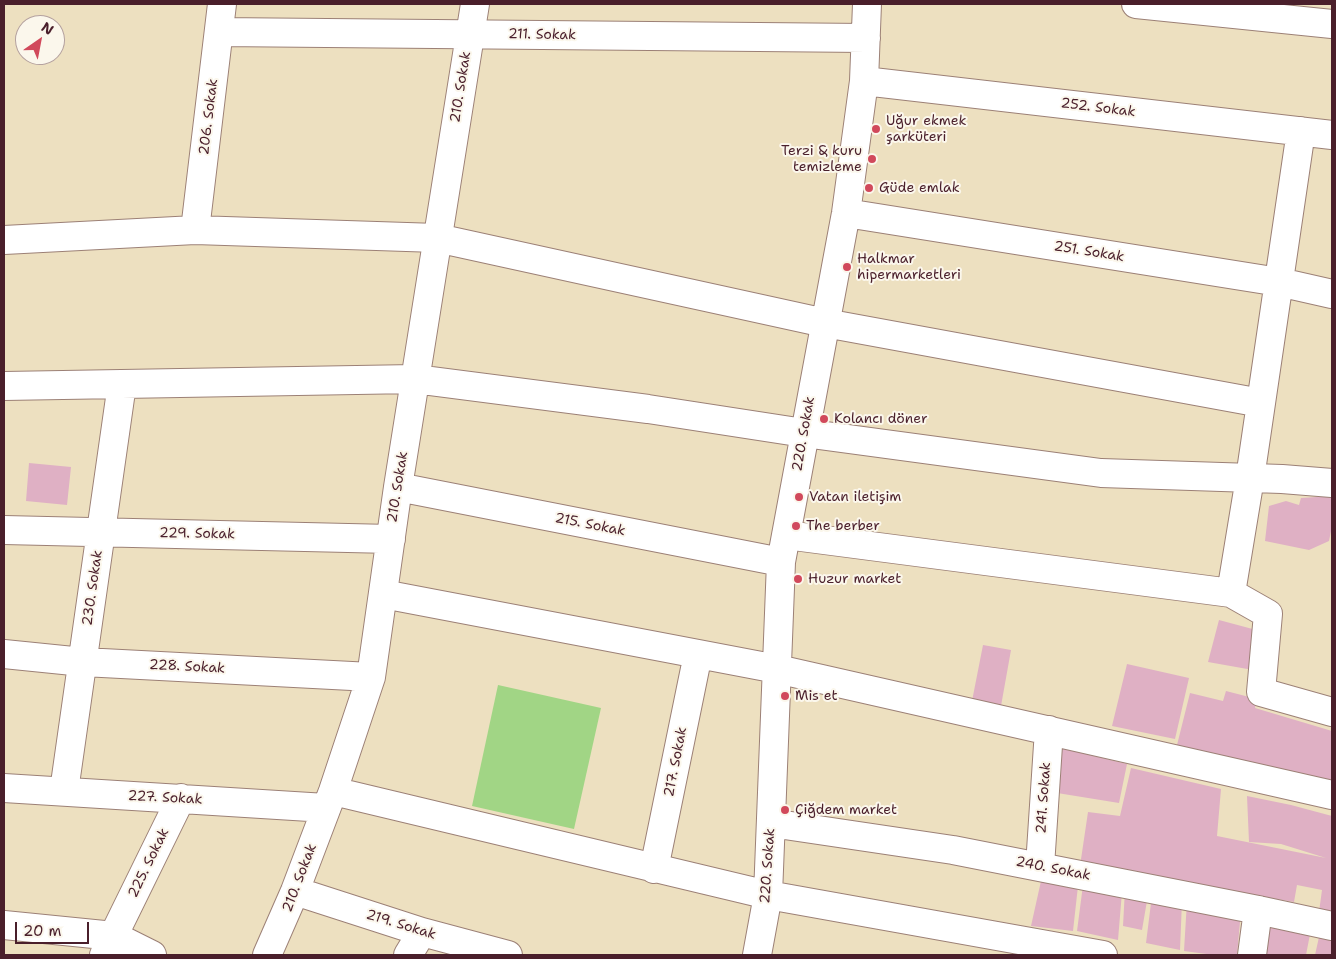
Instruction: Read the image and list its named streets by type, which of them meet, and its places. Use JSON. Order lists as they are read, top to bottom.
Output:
{
  "streets": {
    "street": [
      "211. Sokak",
      "210. Sokak",
      "252. Sokak",
      "206. Sokak",
      "251. Sokak",
      "220. Sokak",
      "215. Sokak",
      "229. Sokak",
      "230. Sokak",
      "228. Sokak",
      "217. Sokak",
      "227. Sokak",
      "241. Sokak",
      "225. Sokak",
      "240. Sokak",
      "219. Sokak"
    ]
  },
  "crossings": [
    ["211. Sokak", "210. Sokak"],
    ["211. Sokak", "206. Sokak"],
    ["211. Sokak", "220. Sokak"],
    ["210. Sokak", "215. Sokak"],
    ["210. Sokak", "229. Sokak"],
    ["210. Sokak", "228. Sokak"],
    ["210. Sokak", "227. Sokak"],
    ["210. Sokak", "219. Sokak"],
    ["252. Sokak", "220. Sokak"],
    ["251. Sokak", "220. Sokak"],
    ["220. Sokak", "215. Sokak"],
    ["220. Sokak", "227. Sokak"],
    ["220. Sokak", "240. Sokak"],
    ["229. Sokak", "230. Sokak"],
    ["230. Sokak", "228. Sokak"],
    ["230. Sokak", "227. Sokak"],
    ["217. Sokak", "227. Sokak"],
    ["227. Sokak", "225. Sokak"],
    ["241. Sokak", "240. Sokak"]
  ],
  "places": [
    "Uğur ekmek şarküteri",
    "Terzi & kuru temizleme",
    "Güde emlak",
    "Halkmar hipermarketleri",
    "Kolancı döner",
    "Vatan iletişim",
    "The berber",
    "Huzur market",
    "Mis et",
    "Çiğdem market"
  ],
  "scale_bar": "20 m",
  "north": "top right"
}
